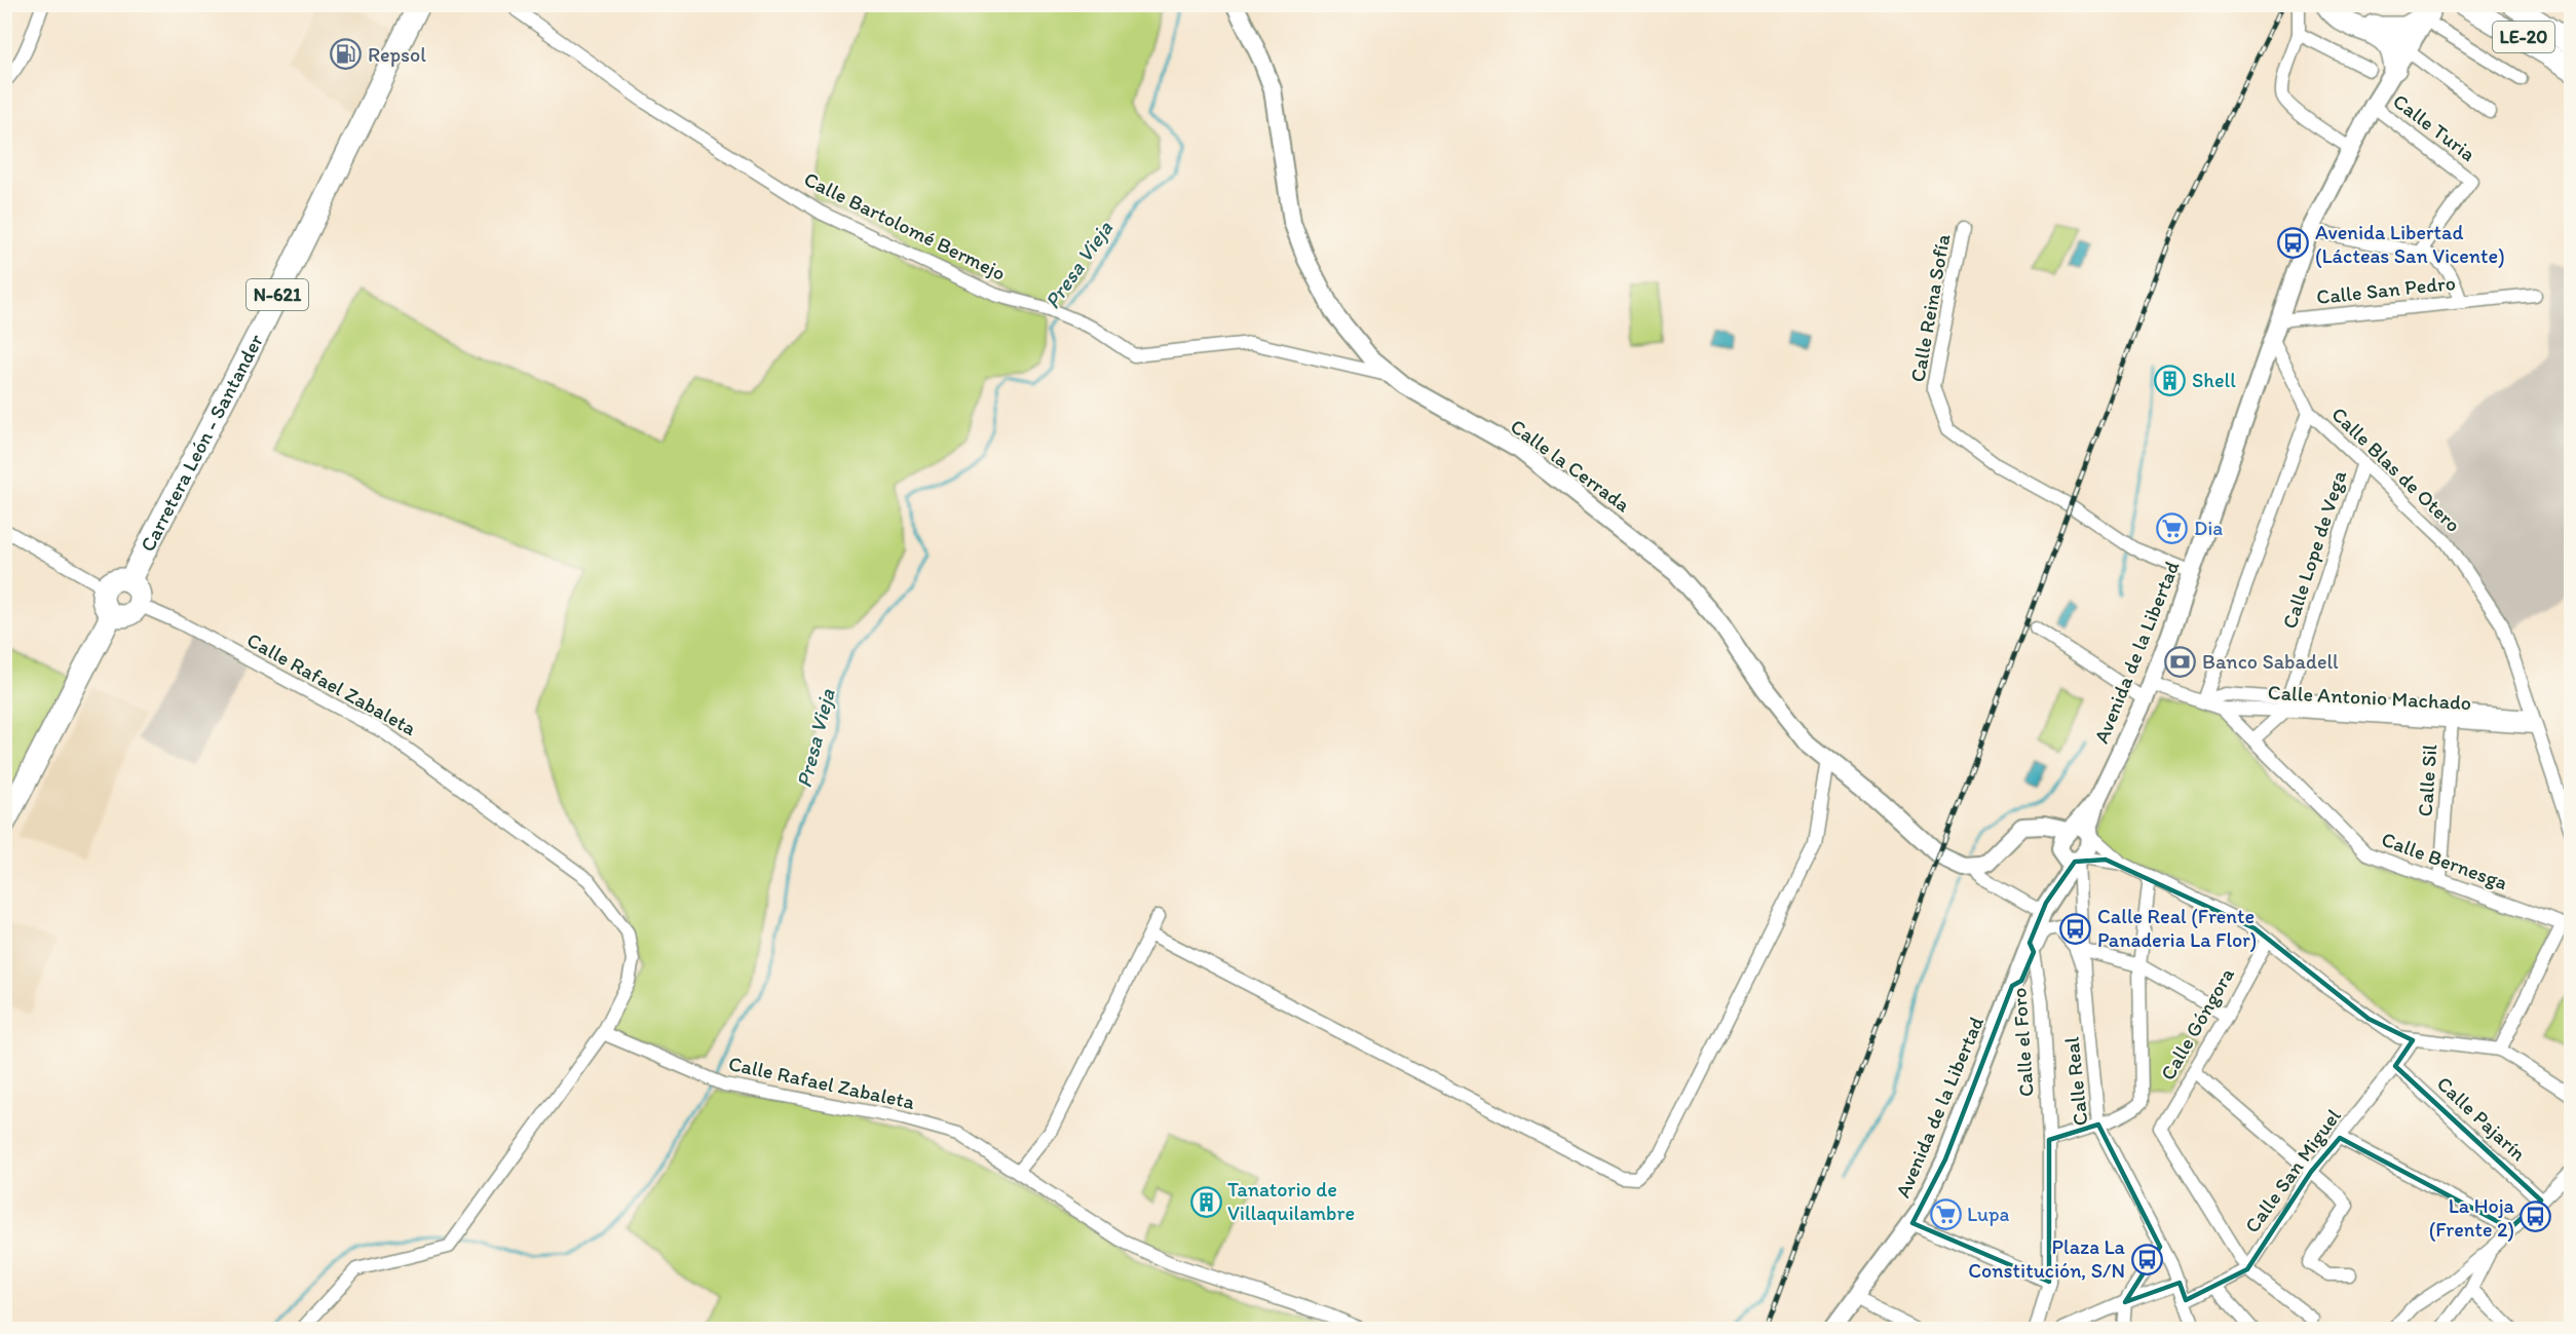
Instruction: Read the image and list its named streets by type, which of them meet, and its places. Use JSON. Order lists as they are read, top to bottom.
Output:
{
  "streets": {
    "highway": ["LE-20", "N-621", "Carretera León - Santander"],
    "main road": ["Calle la Cerrada", "Avenida de la Libertad"],
    "street": [
      "Calle Turia",
      "Calle Bartolomé Bermejo",
      "Calle San Pedro",
      "Calle Reina Sofía",
      "Calle Blas de Otero",
      "Calle Lope de Vega",
      "Calle Rafael Zabaleta",
      "Calle Antonio Machado",
      "Calle Sil",
      "Calle Bernesga",
      "Calle Góngora",
      "Calle el Foro",
      "Calle Real",
      "Calle Pajarín",
      "Calle San Miguel"
    ]
  },
  "crossings": [
    ["Calle Turia", "Avenida de la Libertad"],
    ["Calle Bartolomé Bermejo", "Calle la Cerrada"],
    ["Calle San Pedro", "Avenida de la Libertad"],
    ["Calle Reina Sofía", "Avenida de la Libertad"],
    ["Carretera León - Santander", "Calle Rafael Zabaleta"],
    ["Calle la Cerrada", "Avenida de la Libertad"],
    ["Calle Blas de Otero", "Calle Lope de Vega"],
    ["Calle Blas de Otero", "Avenida de la Libertad"],
    ["Calle Blas de Otero", "Calle Antonio Machado"],
    ["Calle Lope de Vega", "Calle Antonio Machado"],
    ["Avenida de la Libertad", "Calle Antonio Machado"],
    ["Avenida de la Libertad", "Calle el Foro"],
    ["Avenida de la Libertad", "Calle Real"],
    ["Calle Antonio Machado", "Calle Sil"],
    ["Calle Antonio Machado", "Calle Bernesga"],
    ["Calle Sil", "Calle Bernesga"],
    ["Calle Góngora", "Calle San Miguel"],
    ["Calle el Foro", "Calle Real"],
    ["Calle Pajarín", "Calle San Miguel"]
  ],
  "water": ["Presa Vieja"],
  "places": {
    "fuel station": ["Repsol"],
    "bus stop": [
      "Avenida Libertad (Lácteas San Vicente)",
      "Calle Real (Frente Panaderia La Flor)",
      "La Hoja (Frente 2)",
      "Plaza La Constitución, S/N"
    ],
    "building": ["Shell", "Tanatorio de Villaquilambre"],
    "supermarket": ["Dia", "Lupa"],
    "bank": ["Banco Sabadell"]
  }
}
